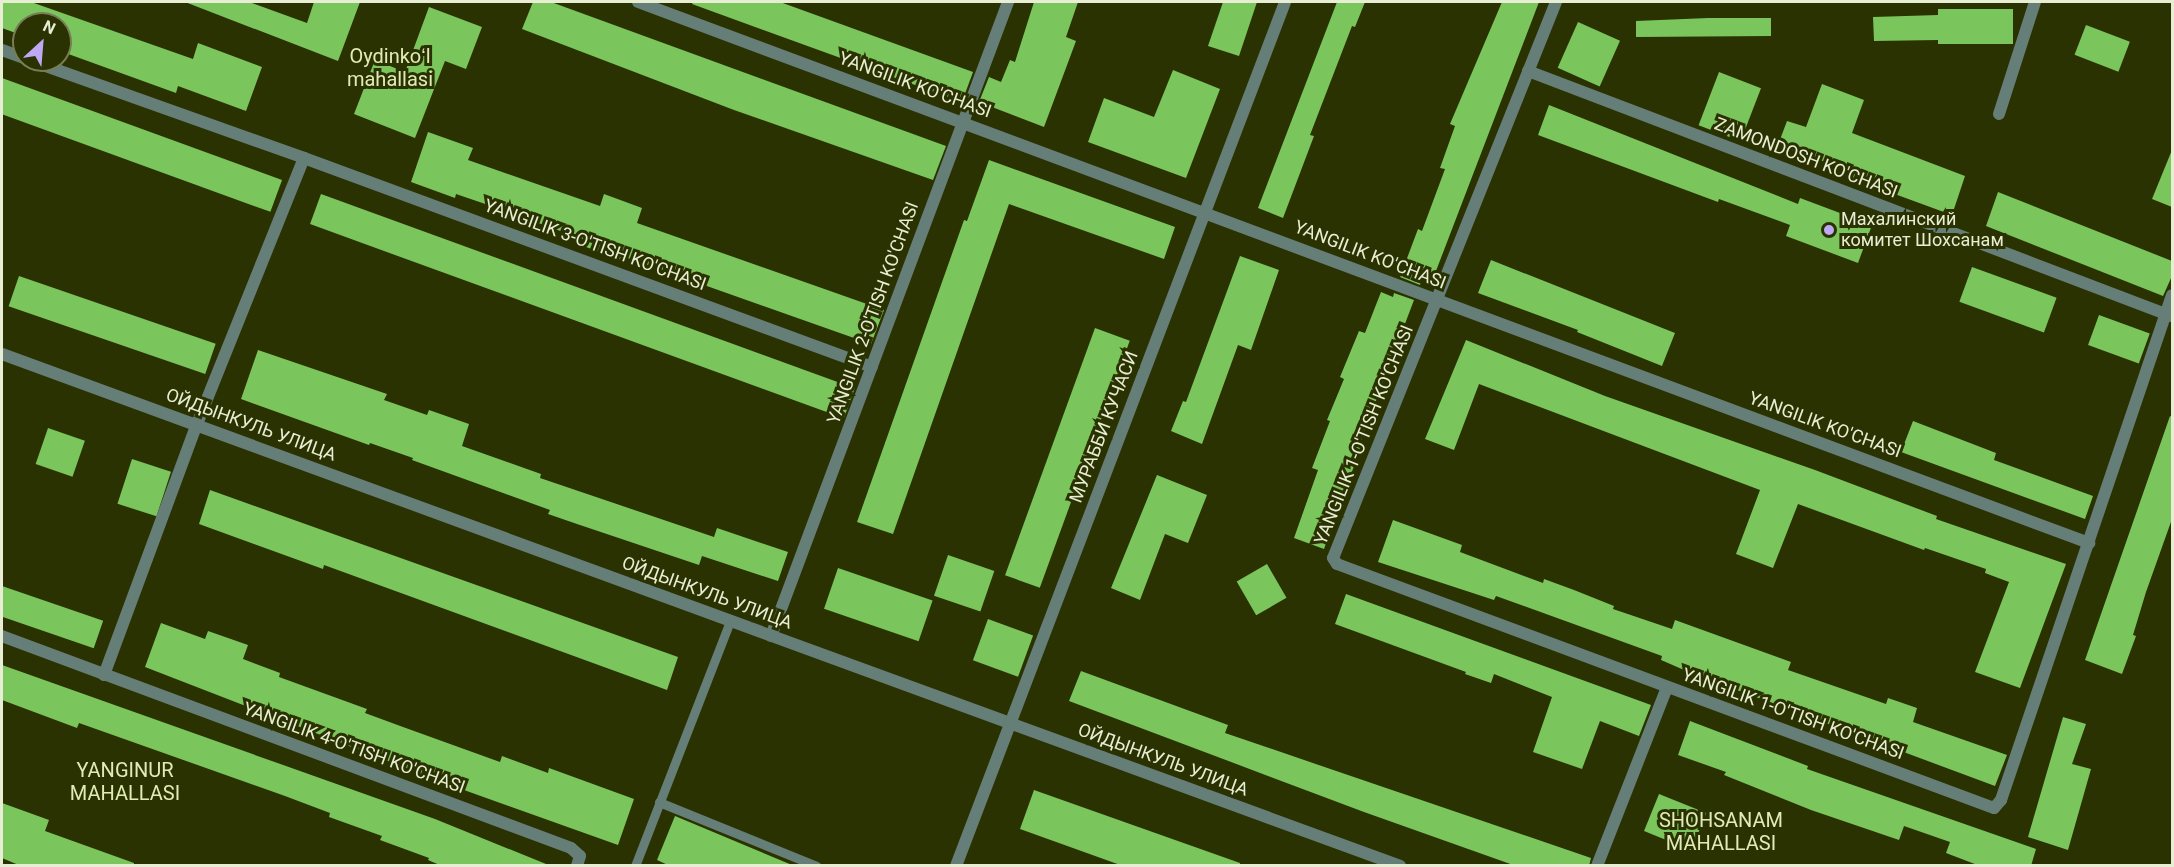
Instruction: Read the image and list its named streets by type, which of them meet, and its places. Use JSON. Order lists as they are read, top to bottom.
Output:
{
  "streets": {
    "street": [
      "YANGILIK KO'CHASI",
      "ZAMONDOSH KO'CHASI",
      "YANGILIK 3-O'TISH KO'CHASI",
      "YANGILIK 2-O'TISH KO'CHASI",
      "ОЙДЫНКУЛЬ УЛИЦА",
      "МУРАББИ КУЧАСИ",
      "YANGILIK 1-O'TISH KO'CHASI",
      "YANGILIK 4-O'TISH KO'CHASI"
    ]
  },
  "crossings": [
    ["YANGILIK KO'CHASI", "YANGILIK 2-O'TISH KO'CHASI"],
    ["YANGILIK KO'CHASI", "МУРАББИ КУЧАСИ"],
    ["YANGILIK KO'CHASI", "YANGILIK 1-O'TISH KO'CHASI"],
    ["ZAMONDOSH KO'CHASI", "YANGILIK 1-O'TISH KO'CHASI"],
    ["YANGILIK 3-O'TISH KO'CHASI", "YANGILIK 2-O'TISH KO'CHASI"],
    ["YANGILIK 2-O'TISH KO'CHASI", "ОЙДЫНКУЛЬ УЛИЦА"],
    ["ОЙДЫНКУЛЬ УЛИЦА", "МУРАББИ КУЧАСИ"]
  ],
  "districts": ["Oydinkoʻl mahallasi", "YANGINUR MAHALLASI", "SHOHSANAM MAHALLASI"],
  "places": ["Махалинский комитет Шохcанам"],
  "north": "top right"
}
